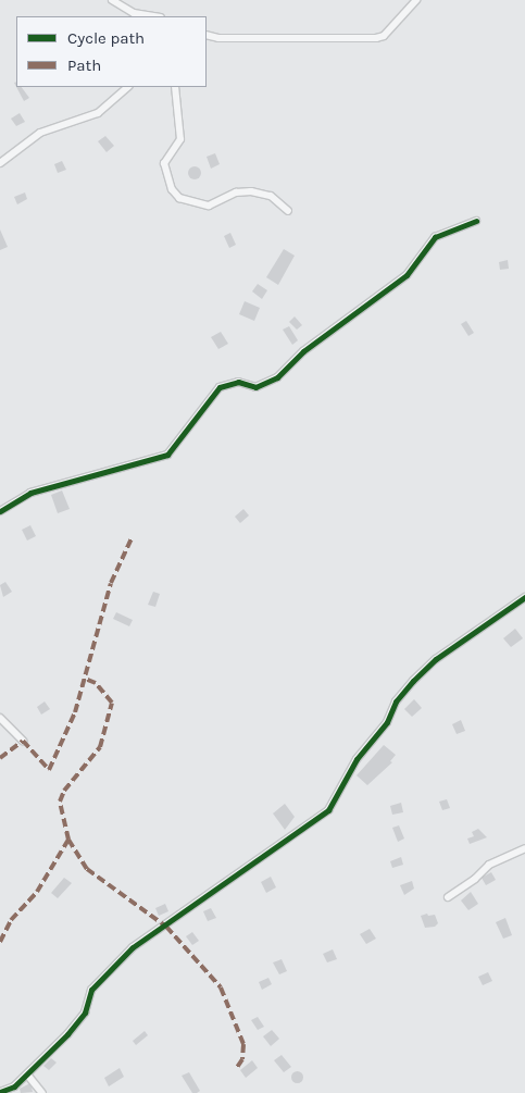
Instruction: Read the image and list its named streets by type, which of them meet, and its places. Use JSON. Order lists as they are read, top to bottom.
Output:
{
  "legend": ["Cycle path", "Path"]
}
